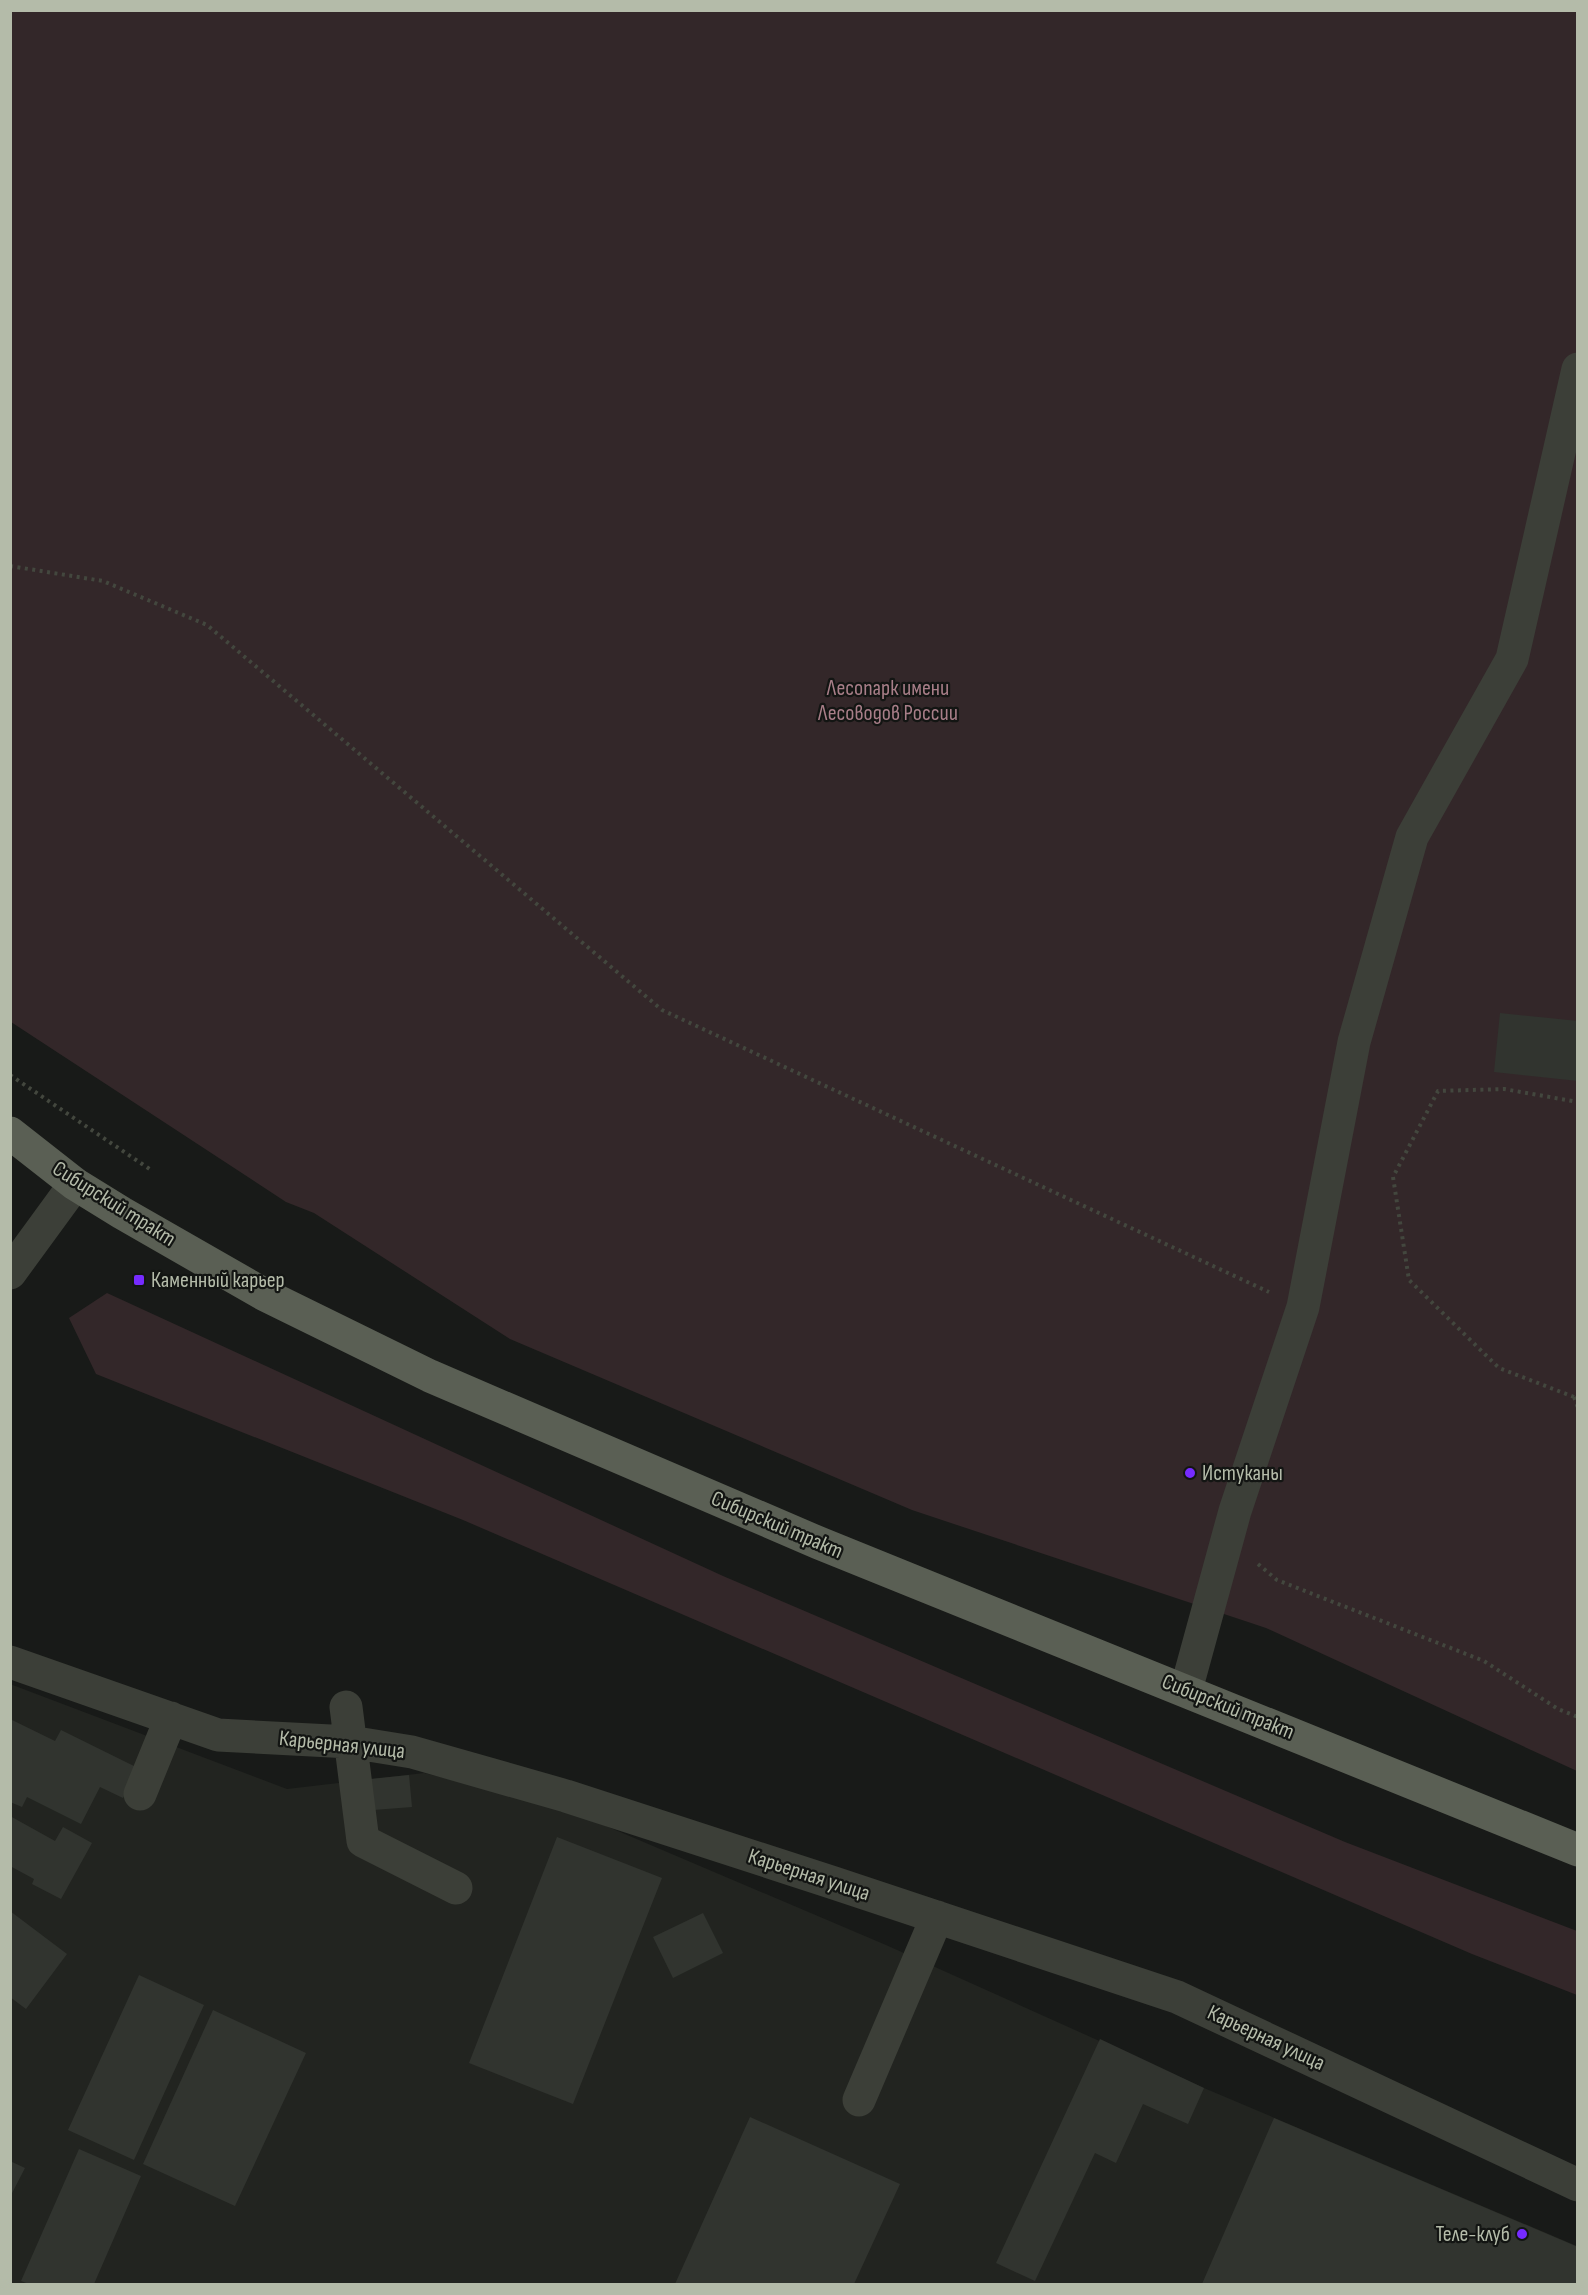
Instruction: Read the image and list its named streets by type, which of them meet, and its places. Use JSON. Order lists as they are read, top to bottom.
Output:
{
  "streets": {
    "main road": ["Сибирский тракт"],
    "street": ["Карьерная улица"]
  },
  "parks": ["Лесопарк имени Лесоводов России"],
  "places": {
    "transit": ["Каменный карьер"],
    "other": ["Истуканы", "Теле-клуб"]
  }
}
